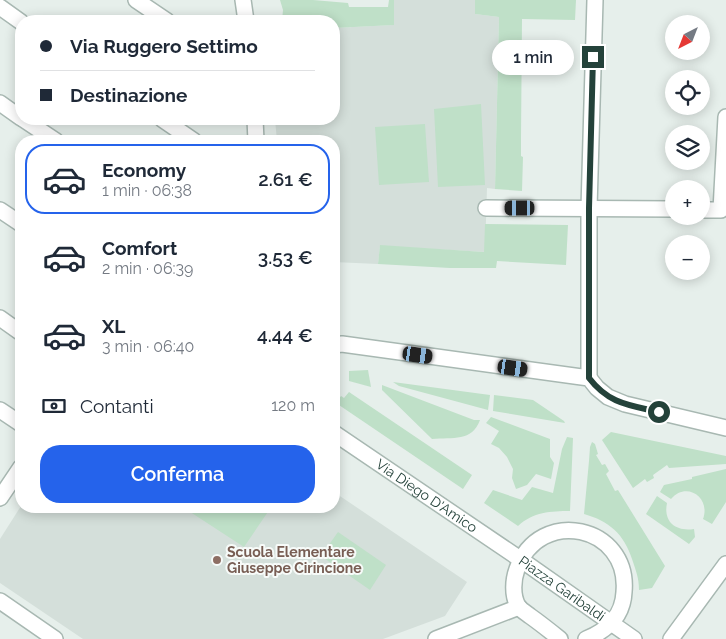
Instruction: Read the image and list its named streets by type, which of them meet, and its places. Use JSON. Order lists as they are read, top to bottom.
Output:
{
  "streets": {
    "street": ["Via Diego D'Amico", "Piazza Garibaldi"]
  },
  "crossings": [
    ["Via Diego D'Amico", "Piazza Garibaldi"]
  ],
  "places": ["Scuola Elementare Giuseppe Cirincione"],
  "north": "bottom left",
  "page": {
    "map_buttons": ["+", "−"],
    "banner": ["Via Ruggero Settimo", "Destinazione"],
    "bubble": "1 min",
    "list": [
      {
        "name": "Economy",
        "note": "1 min · 06:38",
        "value": "2.61 €"
      },
      {
        "name": "Comfort",
        "note": "2 min · 06:39",
        "value": "3.53 €"
      },
      {
        "name": "XL",
        "note": "3 min · 06:40",
        "value": "4.44 €"
      }
    ],
    "pay": ["Contanti", "120 m"],
    "buttons": "Conferma"
  }
}
